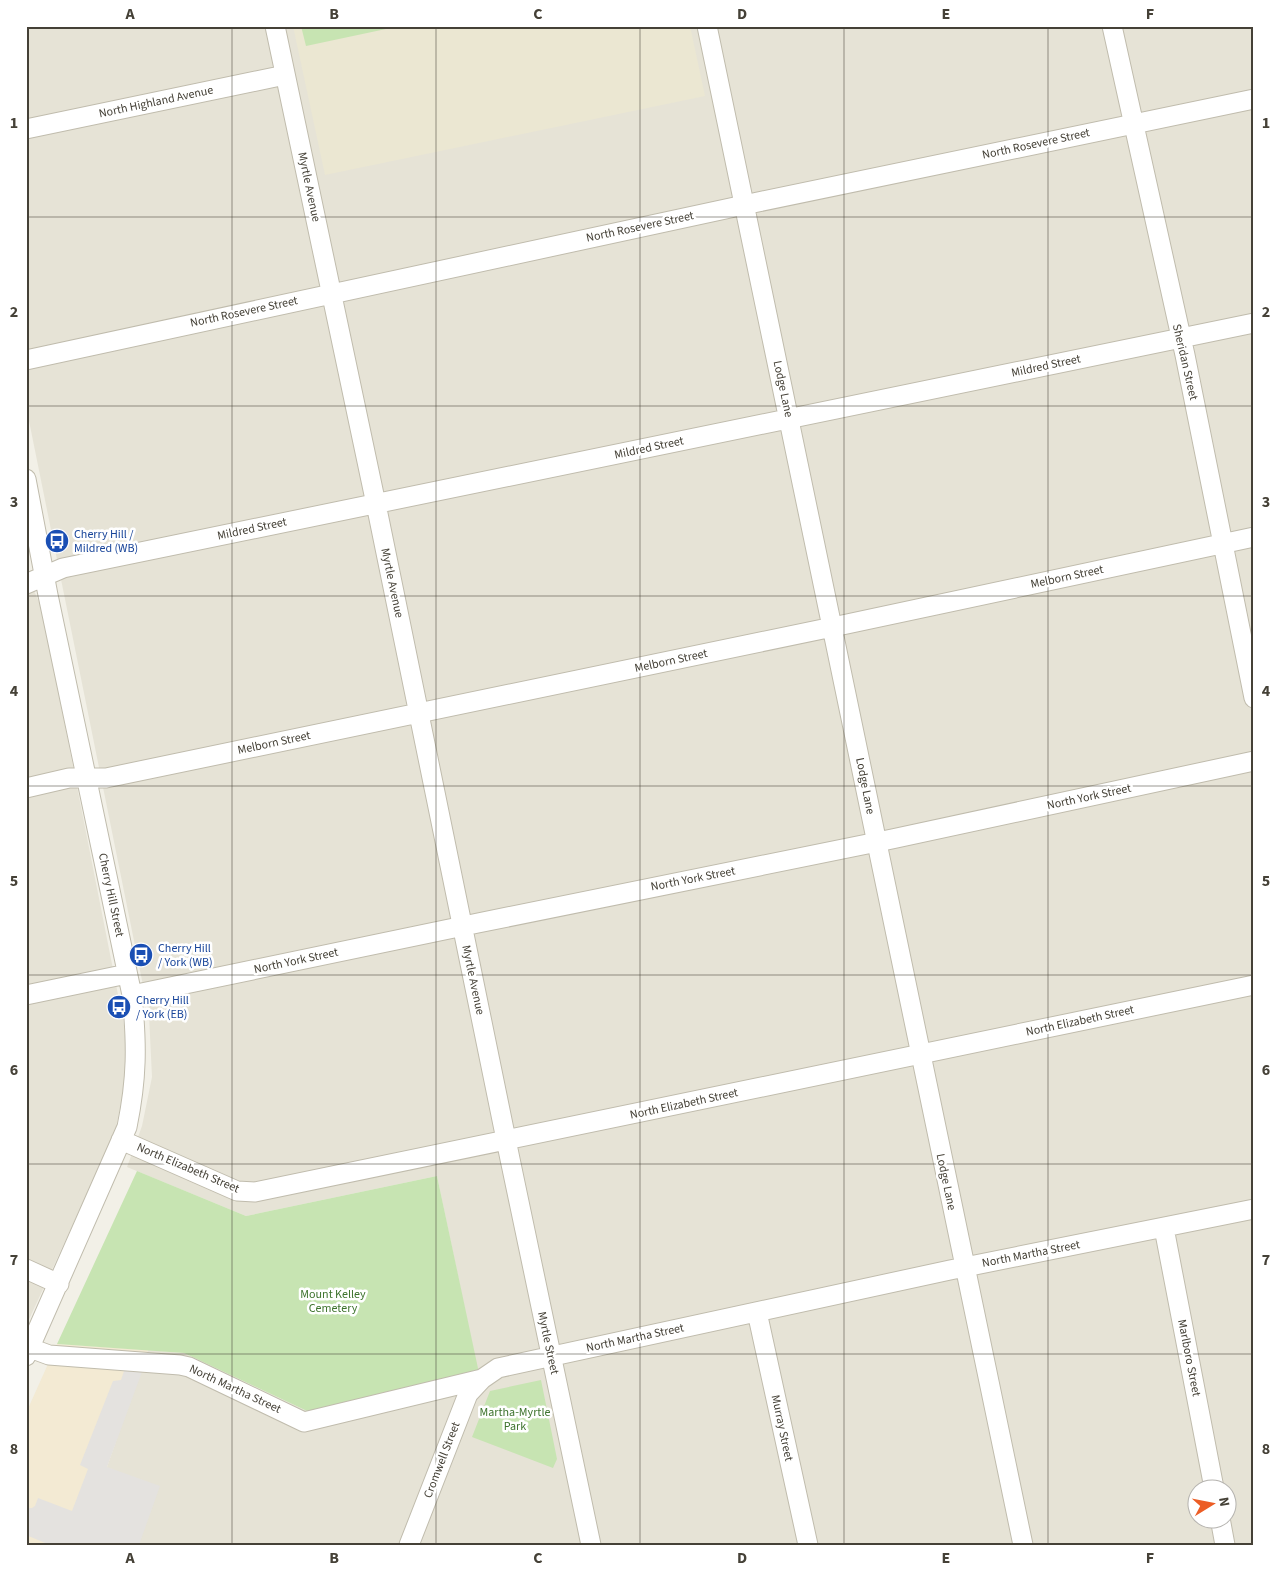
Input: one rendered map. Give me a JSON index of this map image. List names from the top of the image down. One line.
{"streets":{"street":["North Highland Avenue","North Rosevere Street","Myrtle Avenue","Sheridan Street","Mildred Street","Lodge Lane","Melborn Street","North York Street","Cherry Hill Street","North Elizabeth Street","North Martha Street","Myrtle Street","Marlboro Street","Murray Street","Cromwell Street"]},"crossings":[["North Highland Avenue","Myrtle Avenue"],["North Rosevere Street","Myrtle Avenue"],["North Rosevere Street","Sheridan Street"],["North Rosevere Street","Lodge Lane"],["Myrtle Avenue","Mildred Street"],["Myrtle Avenue","Melborn Street"],["Myrtle Avenue","North York Street"],["Myrtle Avenue","North Elizabeth Street"],["Myrtle Avenue","Myrtle Street"],["Sheridan Street","Mildred Street"],["Sheridan Street","Melborn Street"],["Mildred Street","Lodge Lane"],["Mildred Street","Cherry Hill Street"],["Lodge Lane","Melborn Street"],["Lodge Lane","North York Street"],["Lodge Lane","North Elizabeth Street"],["Lodge Lane","North Martha Street"],["Melborn Street","Cherry Hill Street"],["North York Street","Cherry Hill Street"],["Cherry Hill Street","North Elizabeth Street"],["Cherry Hill Street","North Martha Street"],["North Elizabeth Street","Myrtle Street"],["North Martha Street","Myrtle Street"],["North Martha Street","Marlboro Street"],["North Martha Street","Murray Street"],["North Martha Street","Cromwell Street"]],"parks":["Mount Kelley Cemetery","Martha-Myrtle Park"],"places":{"bus stop":["Cherry Hill / Mildred (WB)","Cherry Hill / York (WB)","Cherry Hill / York (EB)"]},"north":"right","grid":{"columns":["A","B","C","D","E","F"],"rows":["1","2","3","4","5","6","7","8"]}}
